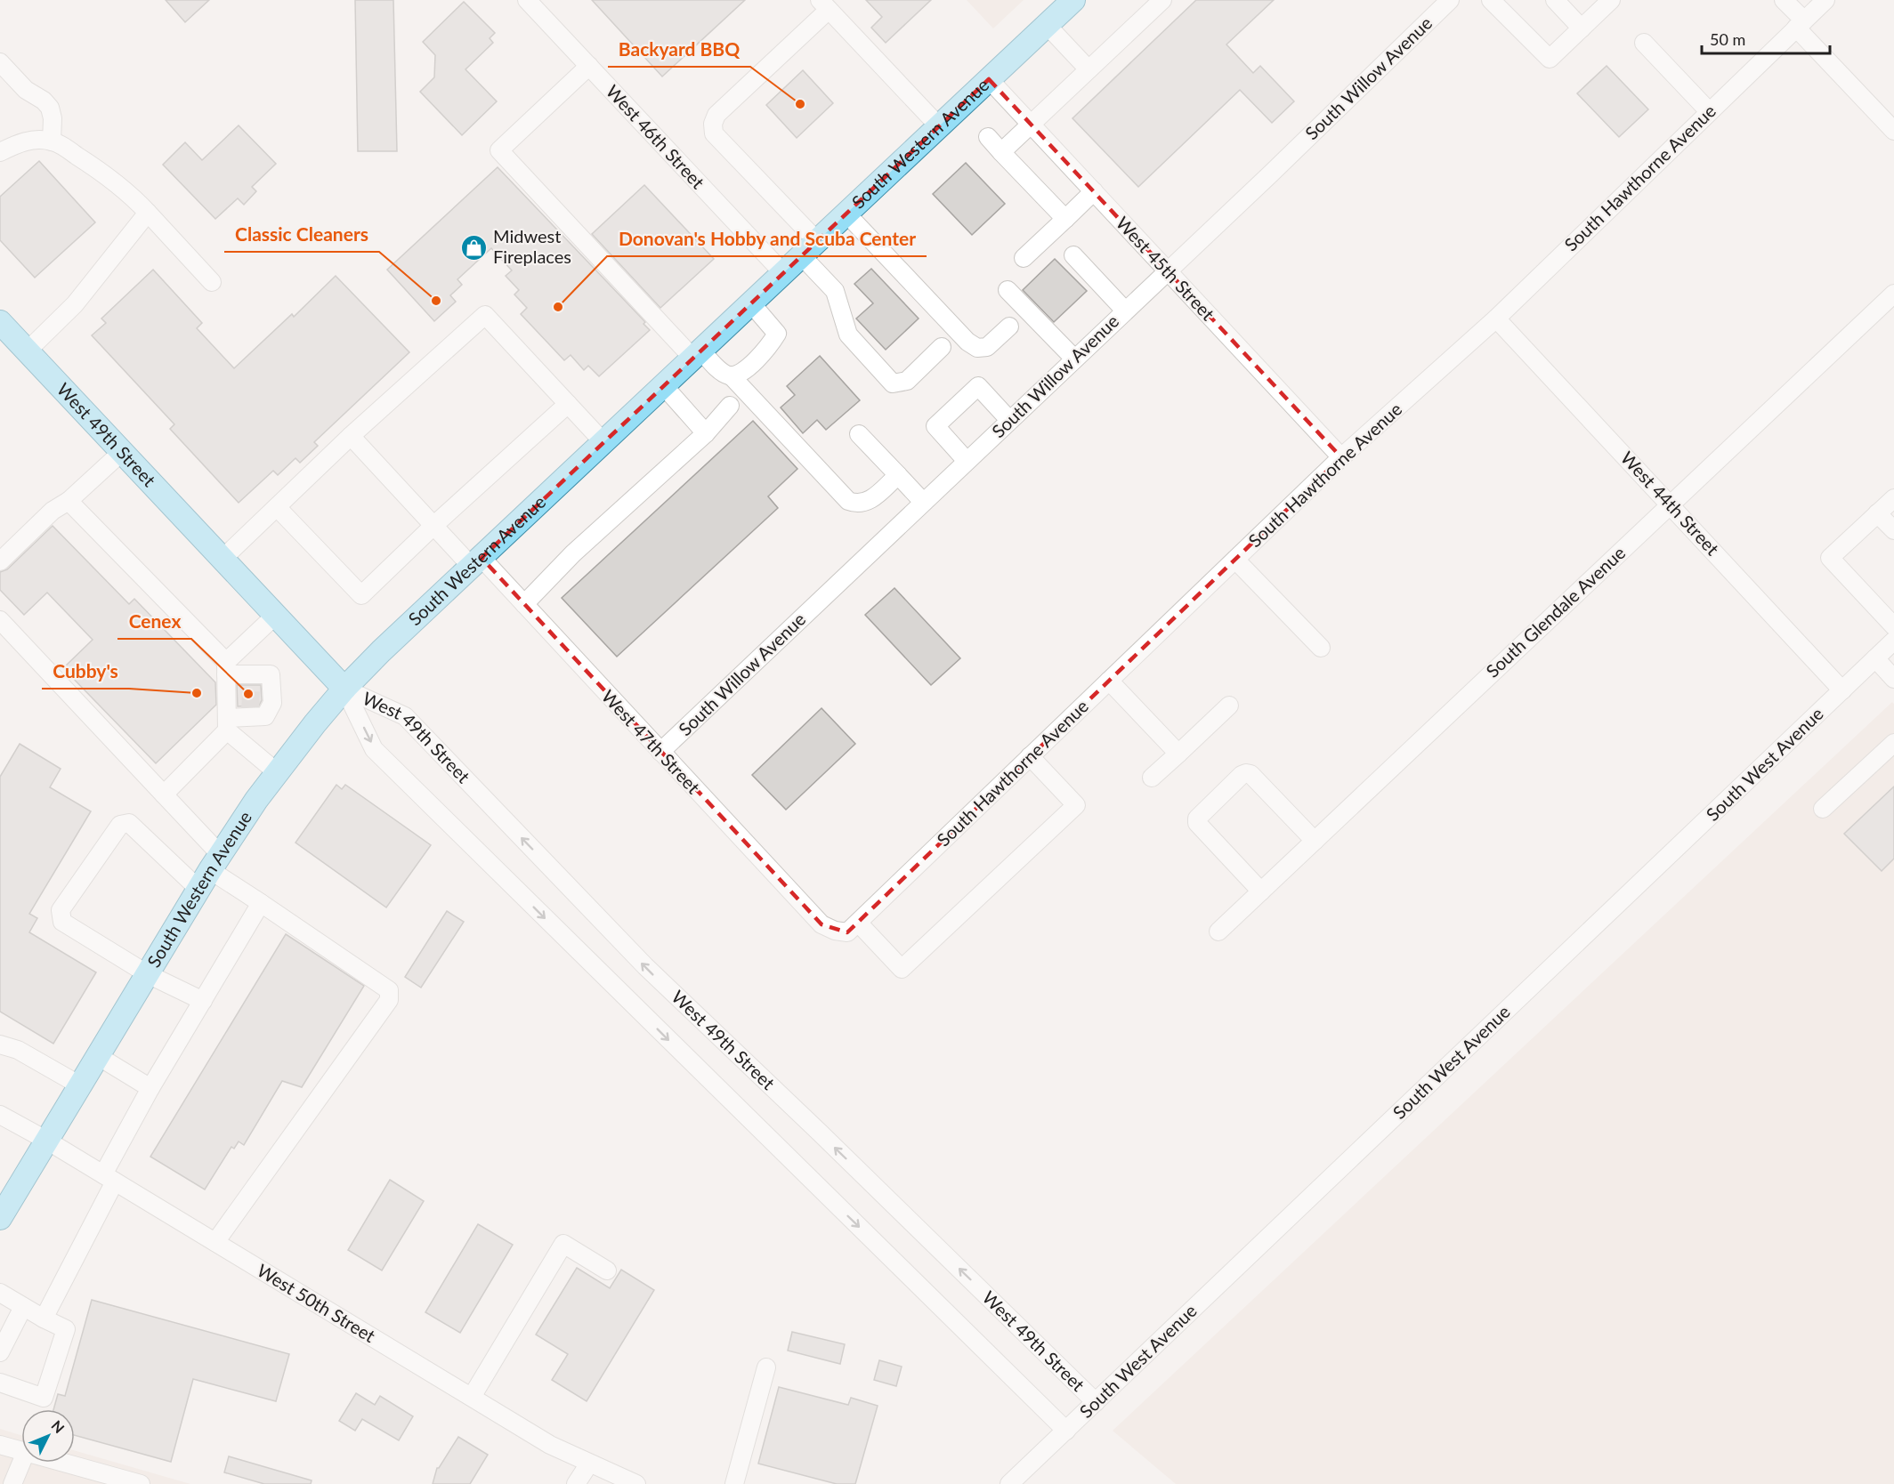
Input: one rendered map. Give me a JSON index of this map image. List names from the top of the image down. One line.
{"streets":{"main road":["South Western Avenue","West 49th Street"],"street":["South Willow Avenue","West 46th Street","South Hawthorne Avenue","West 45th Street","West 44th Street","South Glendale Avenue","West 47th Street","South West Avenue","West 50th Street"]},"crossings":[["South Willow Avenue","West 45th Street"],["South Willow Avenue","West 47th Street"],["West 46th Street","South Western Avenue"],["South Western Avenue","West 45th Street"],["South Western Avenue","West 49th Street"],["South Western Avenue","West 47th Street"],["South Western Avenue","West 50th Street"],["South Hawthorne Avenue","West 45th Street"],["South Hawthorne Avenue","West 44th Street"],["South Hawthorne Avenue","West 47th Street"],["West 49th Street","South West Avenue"],["West 44th Street","South Glendale Avenue"],["West 44th Street","South West Avenue"]],"places":{"other":["Backyard BBQ","Classic Cleaners","Donovan's Hobby and Scuba Center","Cubby's","Cenex"],"shop":["Midwest Fireplaces"]},"scale_bar":"50 m","north":"top right"}
